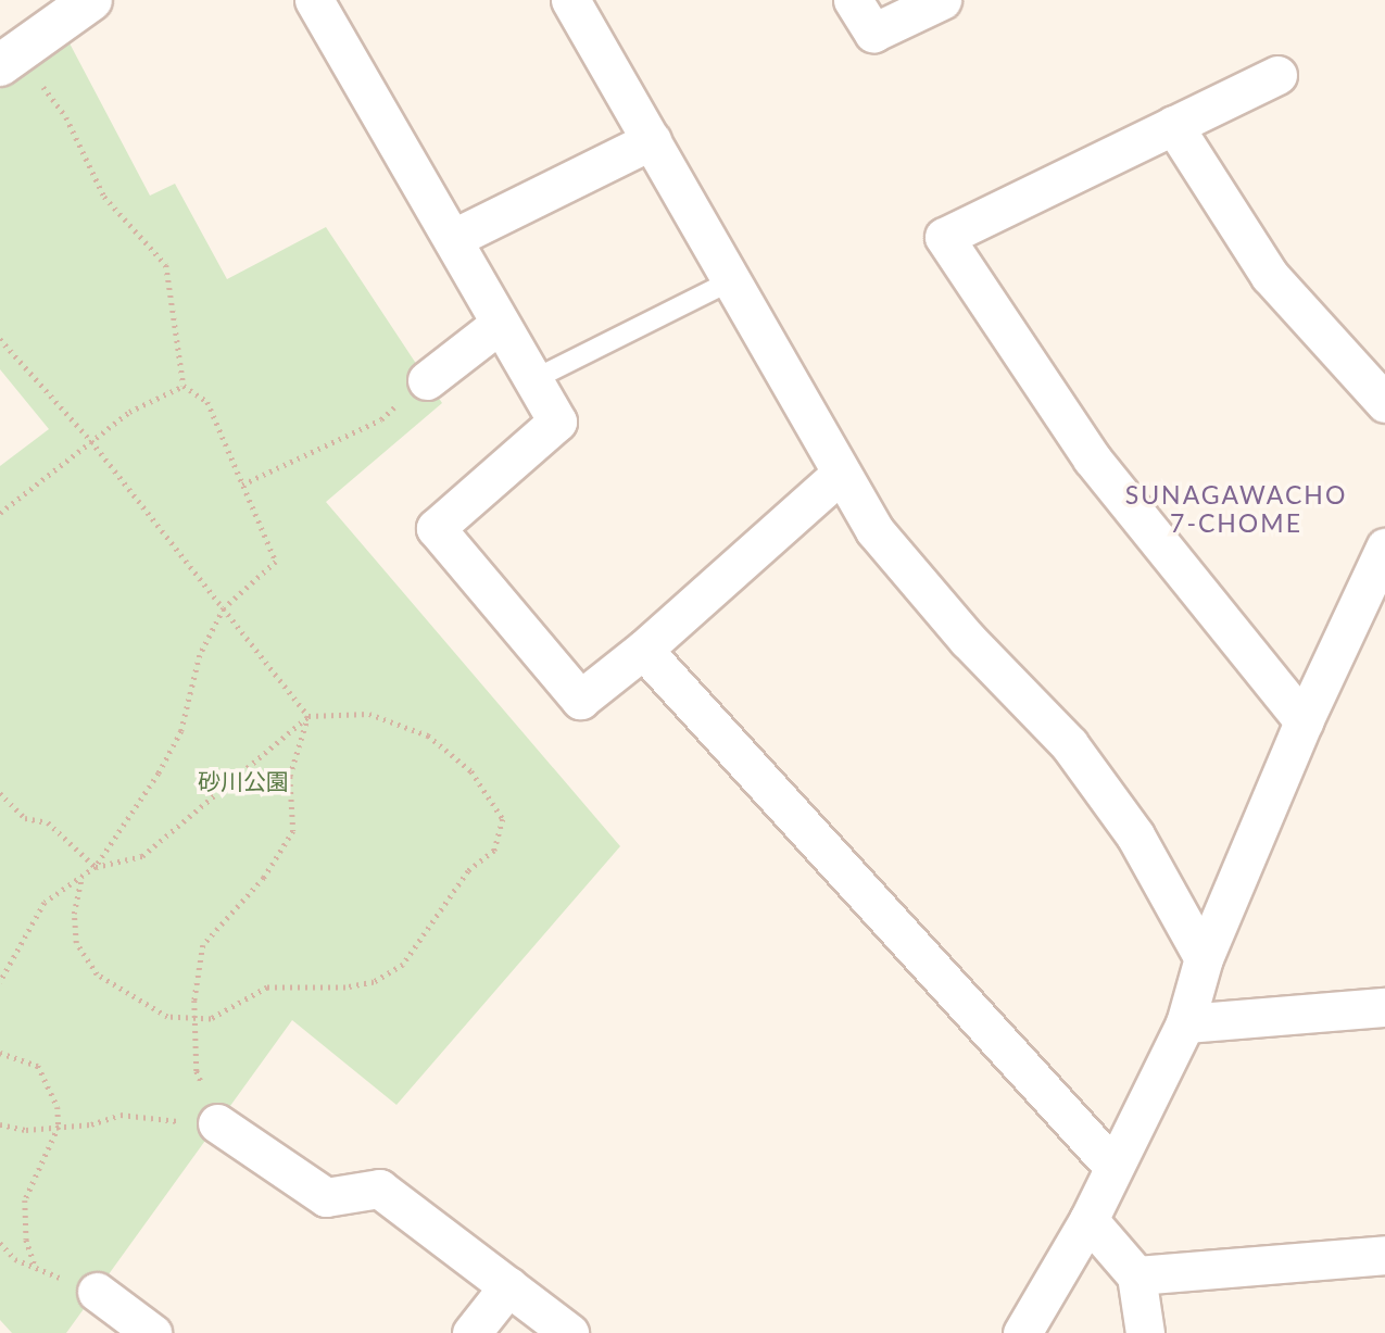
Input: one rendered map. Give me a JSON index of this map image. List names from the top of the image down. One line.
{"districts":["SUNAGAWACHO 7-CHOME"],"parks":["砂川公園"]}
